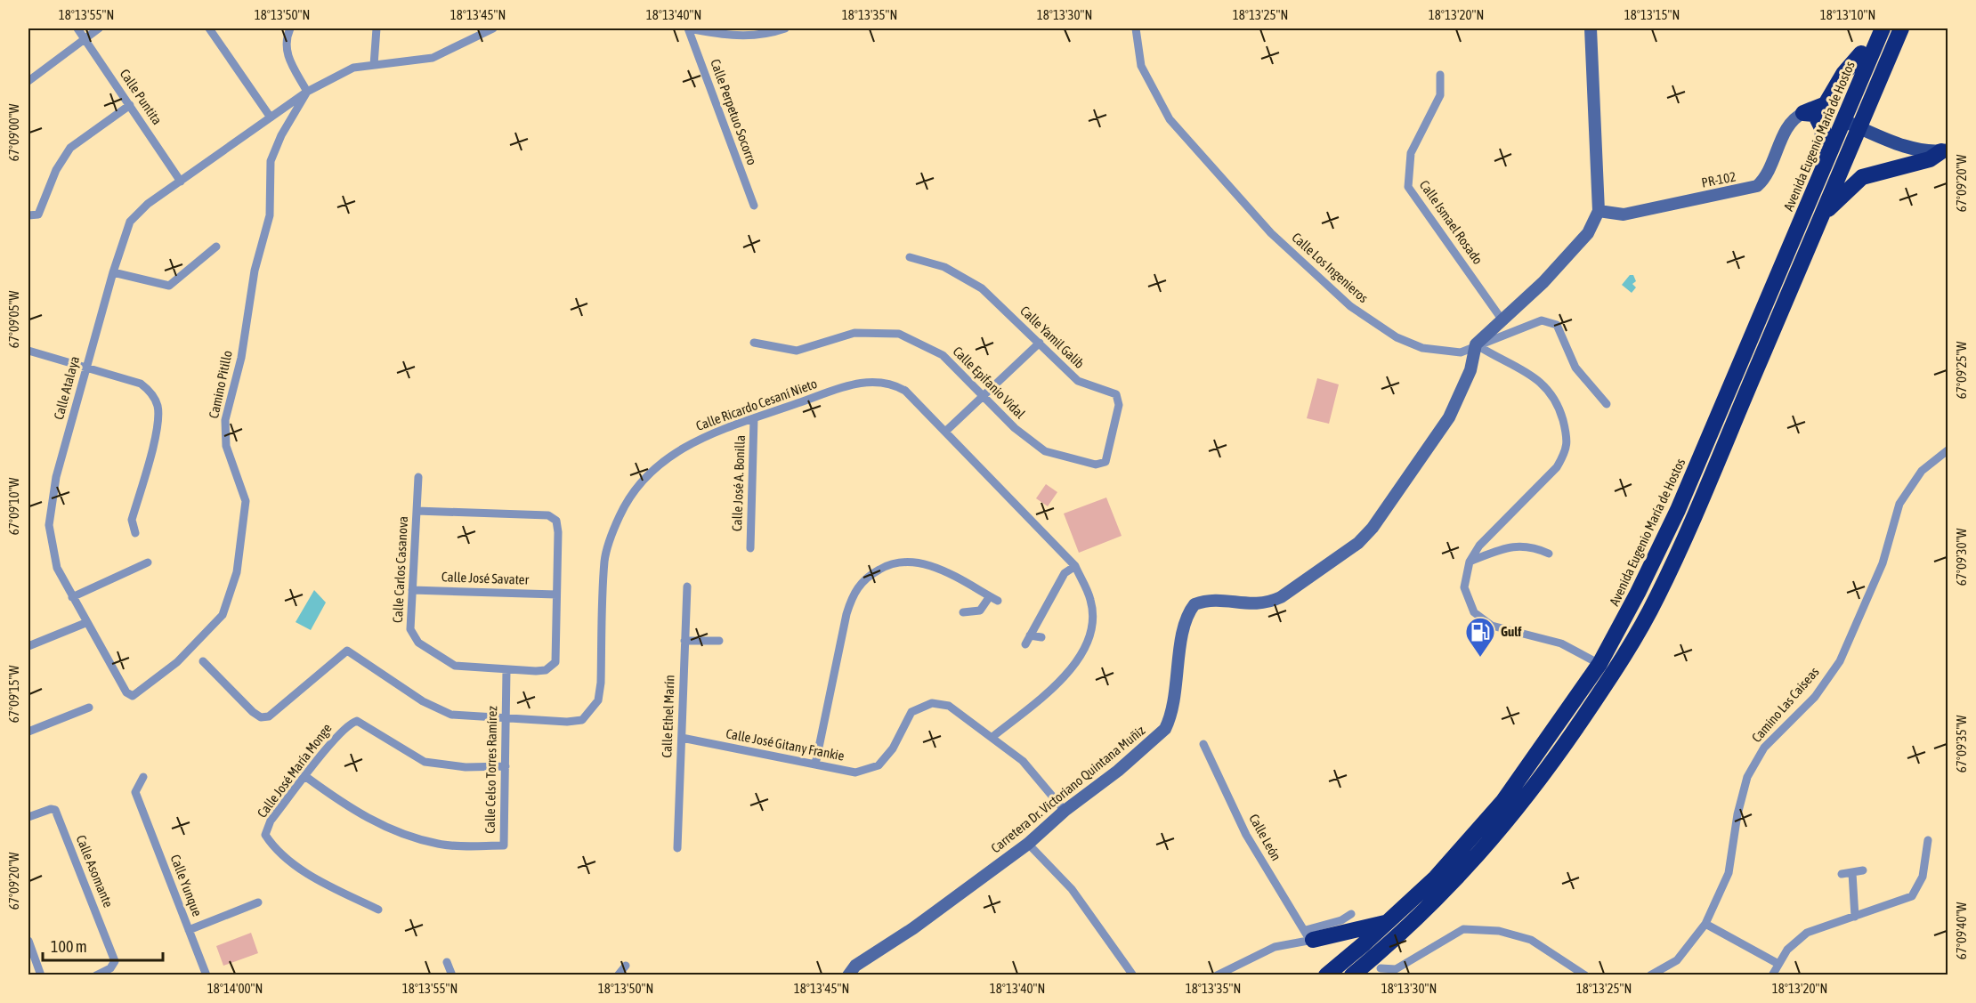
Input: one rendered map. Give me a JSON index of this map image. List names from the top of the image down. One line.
{"streets":{"highway":["Avenida Eugenio María de Hostos"],"street":["Calle Puntita","Calle Perpetuo Socorro","PR-102","Calle Ismael Rosado","Calle Los Ingenieros","Calle Yamil Galib","Calle Epifanio Vidal","Camino Pitillo","Calle Atalaya","Calle Ricardo Cesaní Nieto","Calle José A. Bonilla","Calle Carlos Casanova","Calle José Savater","Camino Las Caiseas","Calle Ethel Marín","Calle José Gitany Frankie","Calle Celso Torres Ramírez","Calle José María Monge","Carretera Dr. Victoriano Quintana Muñiz","Calle León","Calle Asomante","Calle Yunque"]},"crossings":[["Calle Puntita","Calle Atalaya"],["Calle Los Ingenieros","Carretera Dr. Victoriano Quintana Muñiz"],["Calle Yamil Galib","Calle Epifanio Vidal"],["Camino Pitillo","Calle Atalaya"],["Calle Ricardo Cesaní Nieto","Calle José A. Bonilla"],["Calle Ricardo Cesaní Nieto","Calle José Gitany Frankie"],["Calle Ricardo Cesaní Nieto","Calle Celso Torres Ramírez"],["Calle Carlos Casanova","Calle José Savater"],["Calle Carlos Casanova","Calle Celso Torres Ramírez"],["Calle Ethel Marín","Calle José Gitany Frankie"],["Calle José Gitany Frankie","Carretera Dr. Victoriano Quintana Muñiz"],["Calle Celso Torres Ramírez","Calle José María Monge"]],"places":{"fuel station":["Gulf"]},"scale_bar":"100 m","coordinates":["18°13'55\"N","18°13'50\"N","18°13'45\"N","18°13'40\"N","18°13'35\"N","18°13'30\"N","18°13'25\"N","18°13'20\"N","18°13'15\"N","18°13'10\"N","67°09'00\"W","67°09'20\"W","67°09'05\"W","67°09'25\"W","67°09'10\"W","67°09'30\"W","67°09'15\"W","67°09'35\"W","67°09'40\"W","18°14'00\"N"]}
